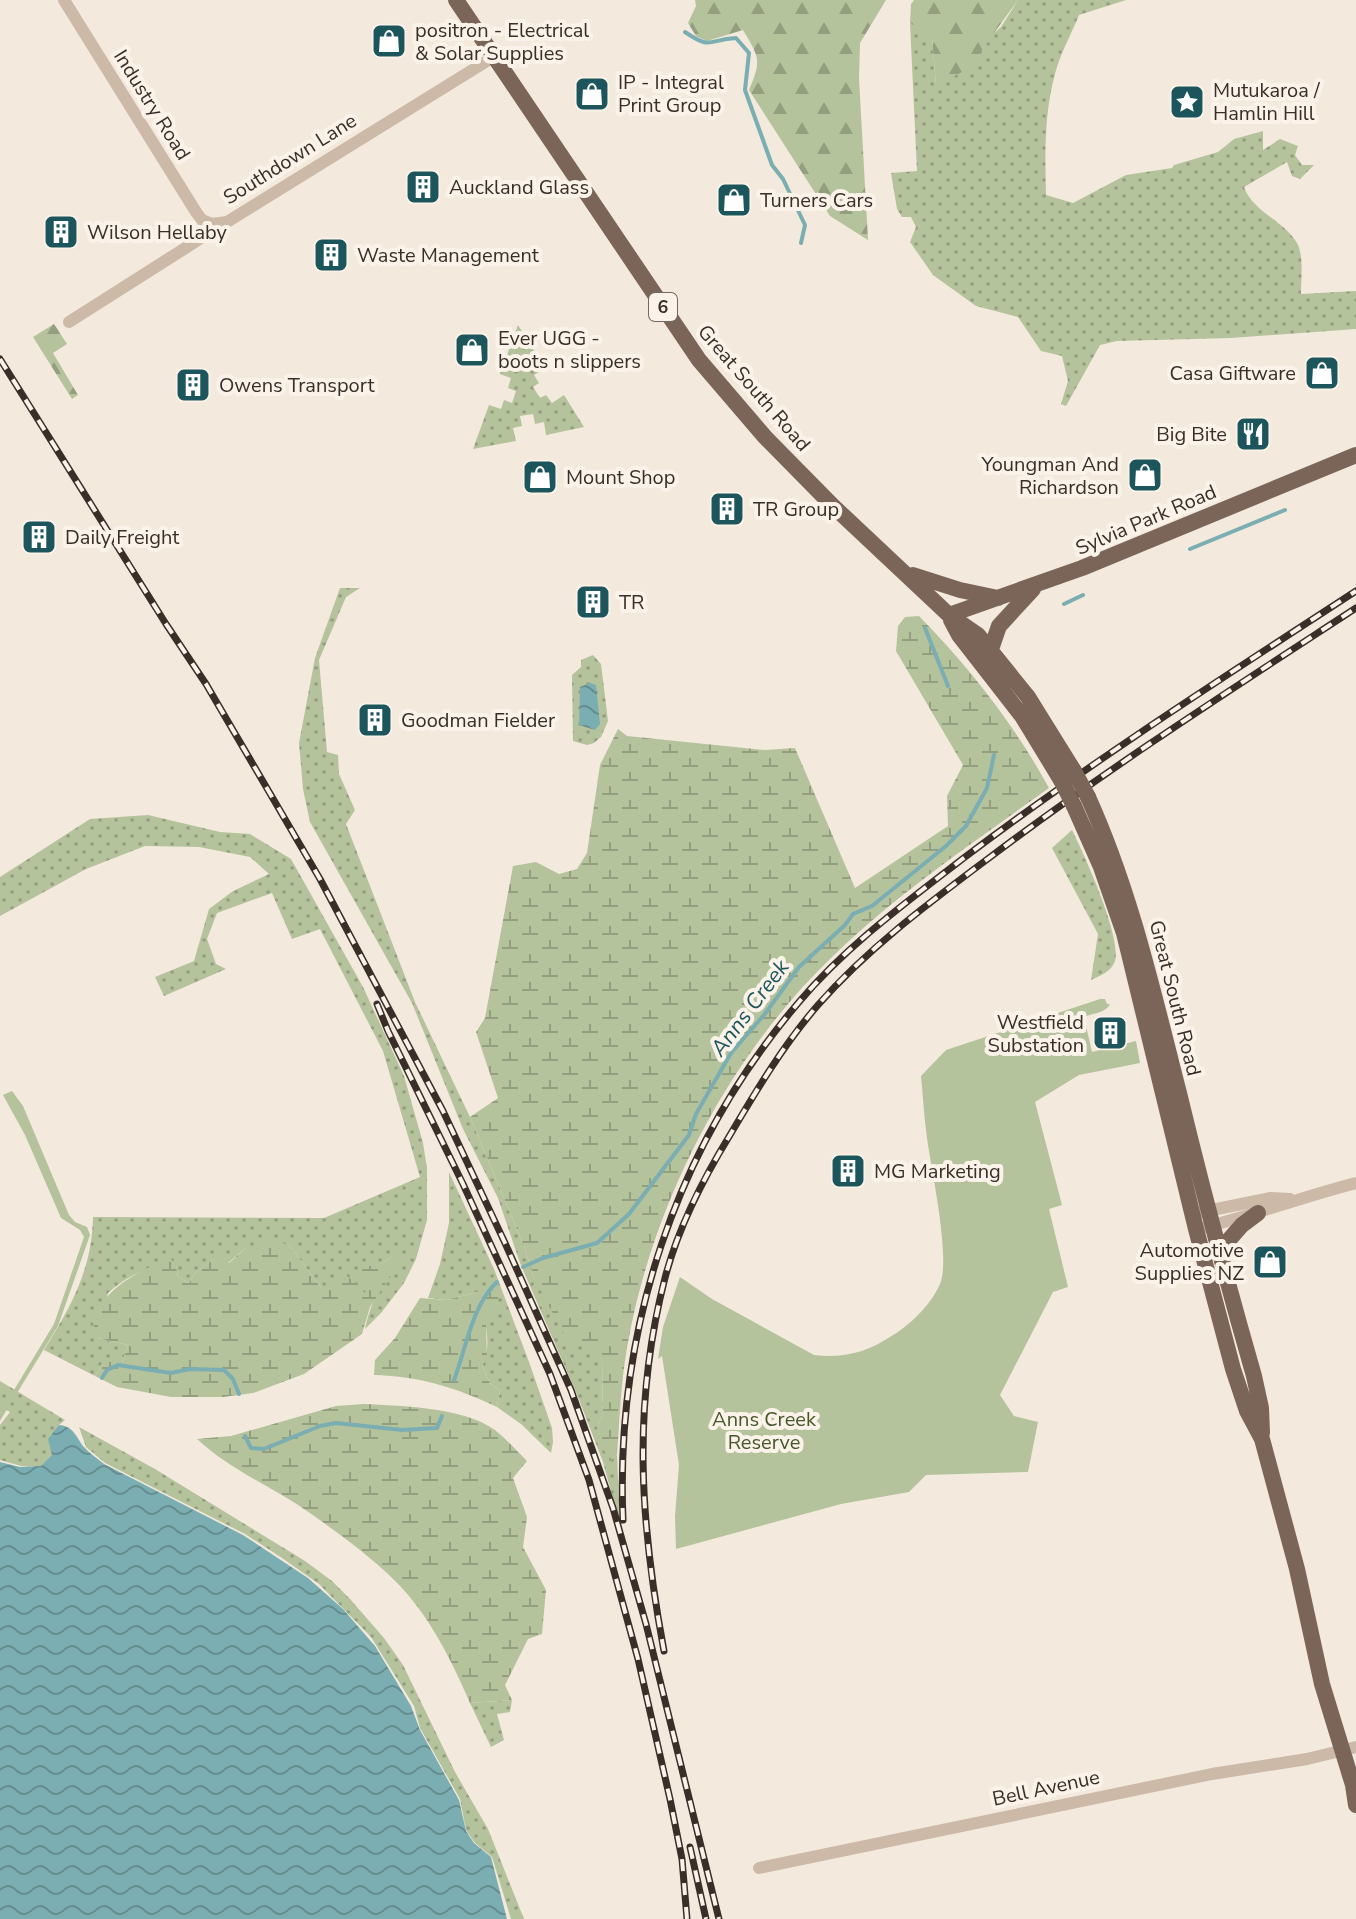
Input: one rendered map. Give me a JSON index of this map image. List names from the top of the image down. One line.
{"streets":{"main road":["6","Great South Road","Sylvia Park Road"],"street":["Industry Road","Southdown Lane","Bell Avenue"]},"crossings":[["Industry Road","Southdown Lane"],["Southdown Lane","Great South Road"],["Great South Road","Sylvia Park Road"],["Great South Road","Bell Avenue"]],"water":["Anns Creek"],"parks":["Anns Creek Reserve"],"places":{"shop":["positron - Electrical & Solar Supplies","IP - Integral Print Group","Turners Cars","Ever UGG - boots n slippers","Casa Giftware","Youngman And Richardson","Mount Shop","Automotive Supplies NZ"],"place":["Mutukaroa / Hamlin Hill"],"building":["Auckland Glass","Wilson Hellaby","Waste Management","Owens Transport","TR Group","Daily Freight","TR","Goodman Fielder","Westfield Substation","MG Marketing"],"restaurant":["Big Bite"]}}
